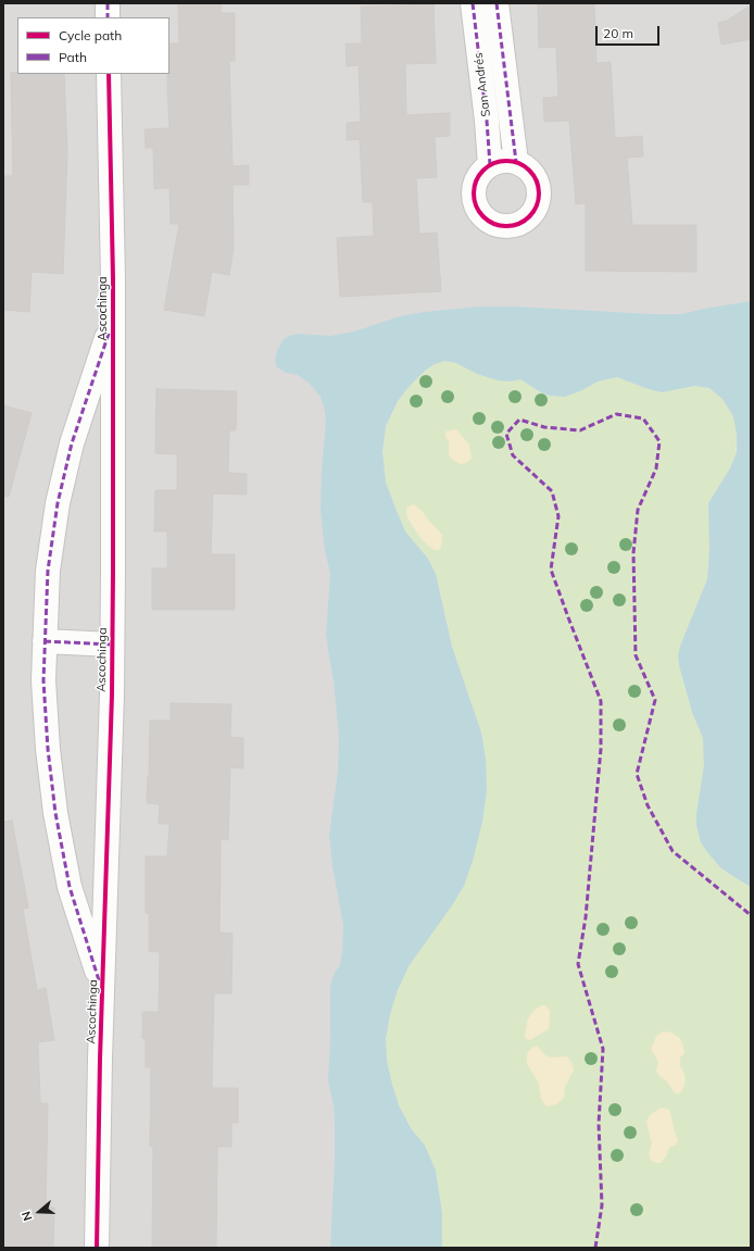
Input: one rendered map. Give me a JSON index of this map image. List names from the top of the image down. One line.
{"streets":{"street":["San Andrés","Ascochinga"]},"legend":["Cycle path","Path"],"scale_bar":"20 m","north":"left"}
